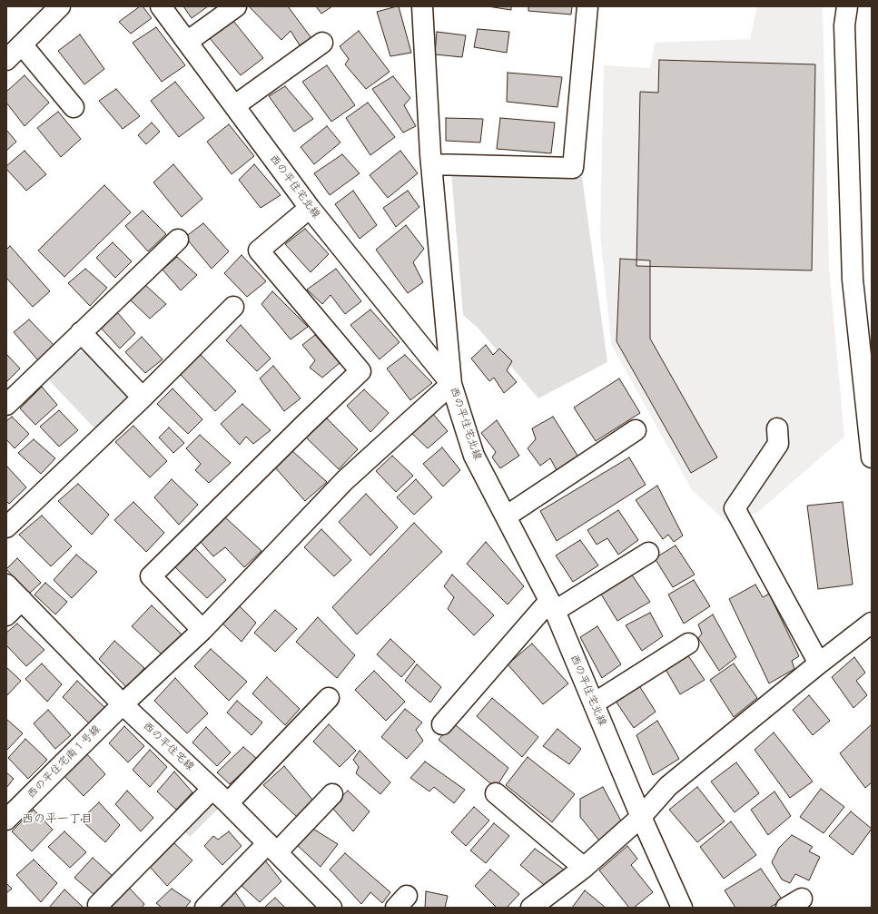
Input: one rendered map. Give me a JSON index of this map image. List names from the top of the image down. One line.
{"streets":{"street":["西の平住宅北線","西の平住宅線","西の平住宅南１号線"]},"crossings":[["西の平住宅北線","西の平住宅南１号線"],["西の平住宅線","西の平住宅南１号線"]],"districts":["西の平一丁目"]}
